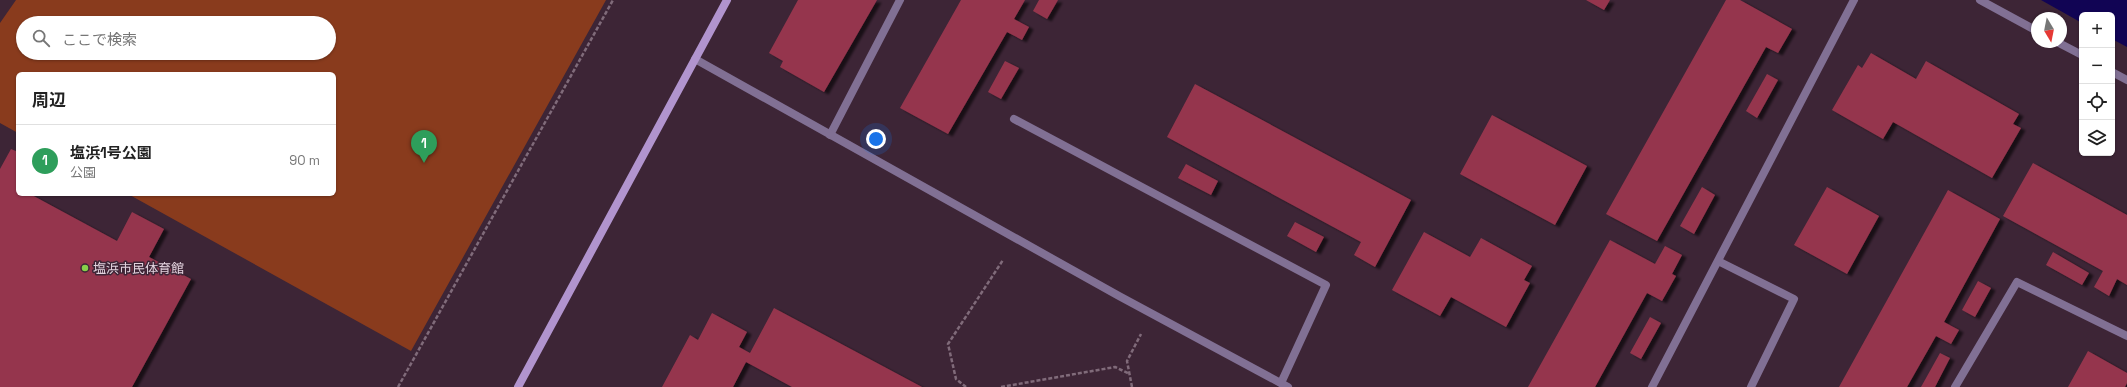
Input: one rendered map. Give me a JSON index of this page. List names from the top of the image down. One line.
{"places":["塩浜市民体育館"],"north":"bottom","page":{"map_buttons":["+","−"],"search":"ここで検索","heading":"周辺","list":[{"mark":"1","name":"塩浜1号公園","note":"公園","value":"90 m"}],"pins":"1"}}
